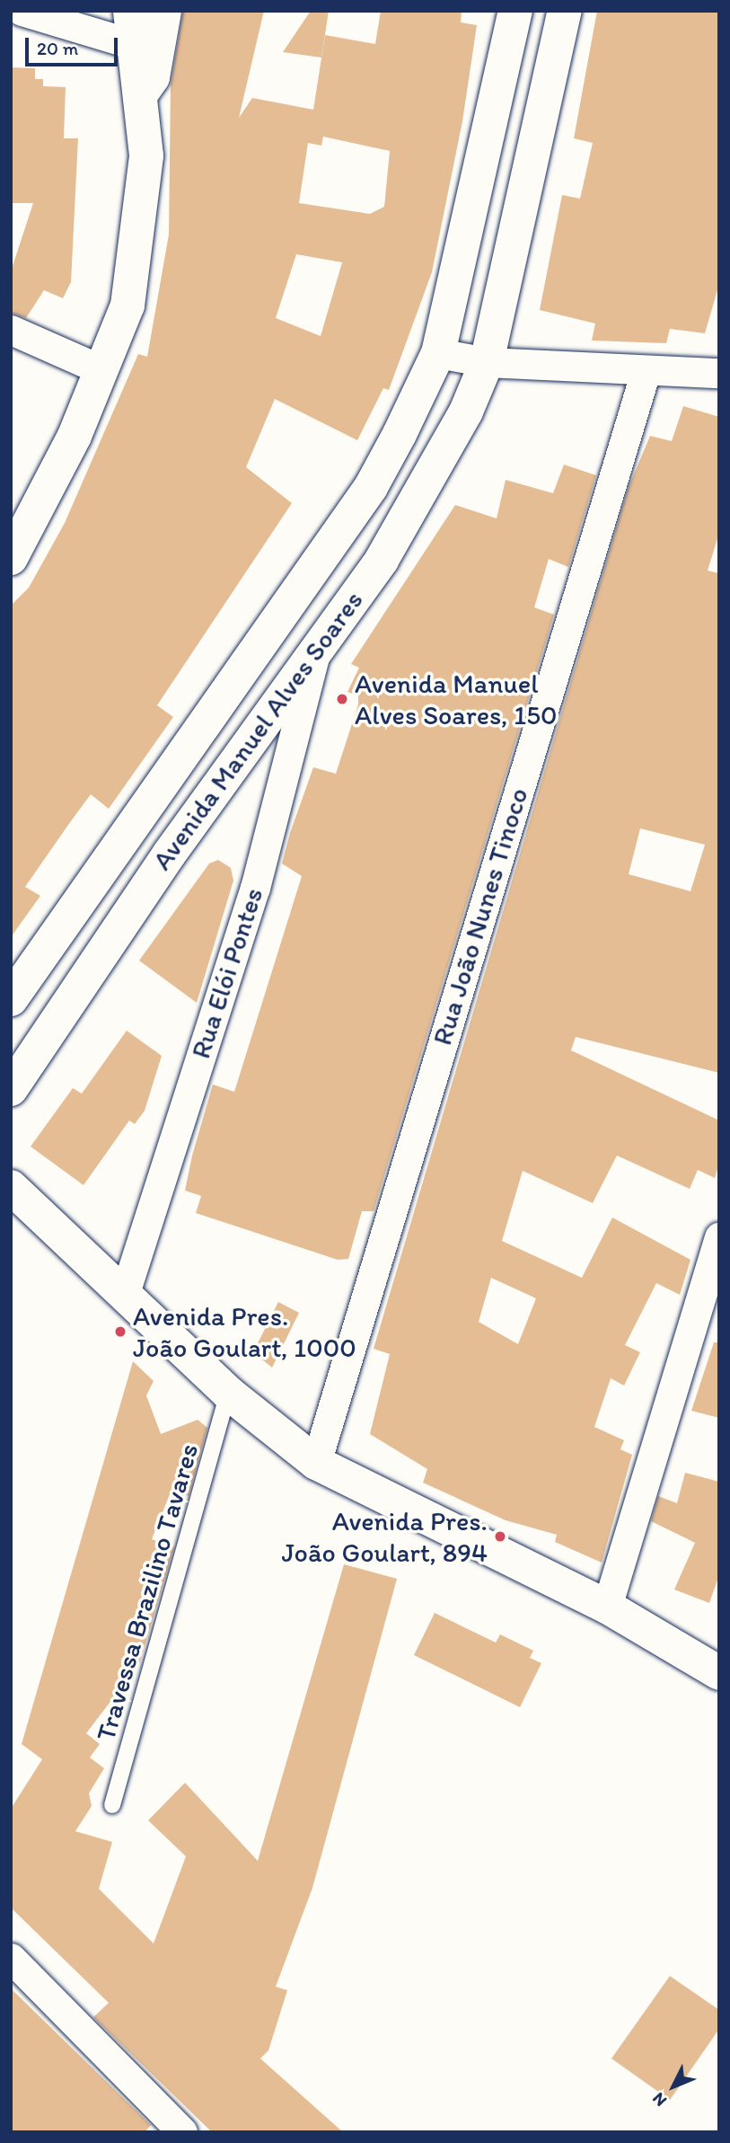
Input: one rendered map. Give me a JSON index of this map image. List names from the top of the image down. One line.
{"streets":{"main road":["Avenida Manuel Alves Soares"],"street":["Rua João Nunes Tinoco","Rua Elói Pontes"],"lane":["Travessa Brazilino Tavares"]},"crossings":[["Avenida Manuel Alves Soares","Rua Elói Pontes"]],"places":["Avenida Manuel Alves Soares, 150","Avenida Pres. João Goulart, 1000","Avenida Pres. João Goulart, 894"],"scale_bar":"20 m","north":"bottom left"}
